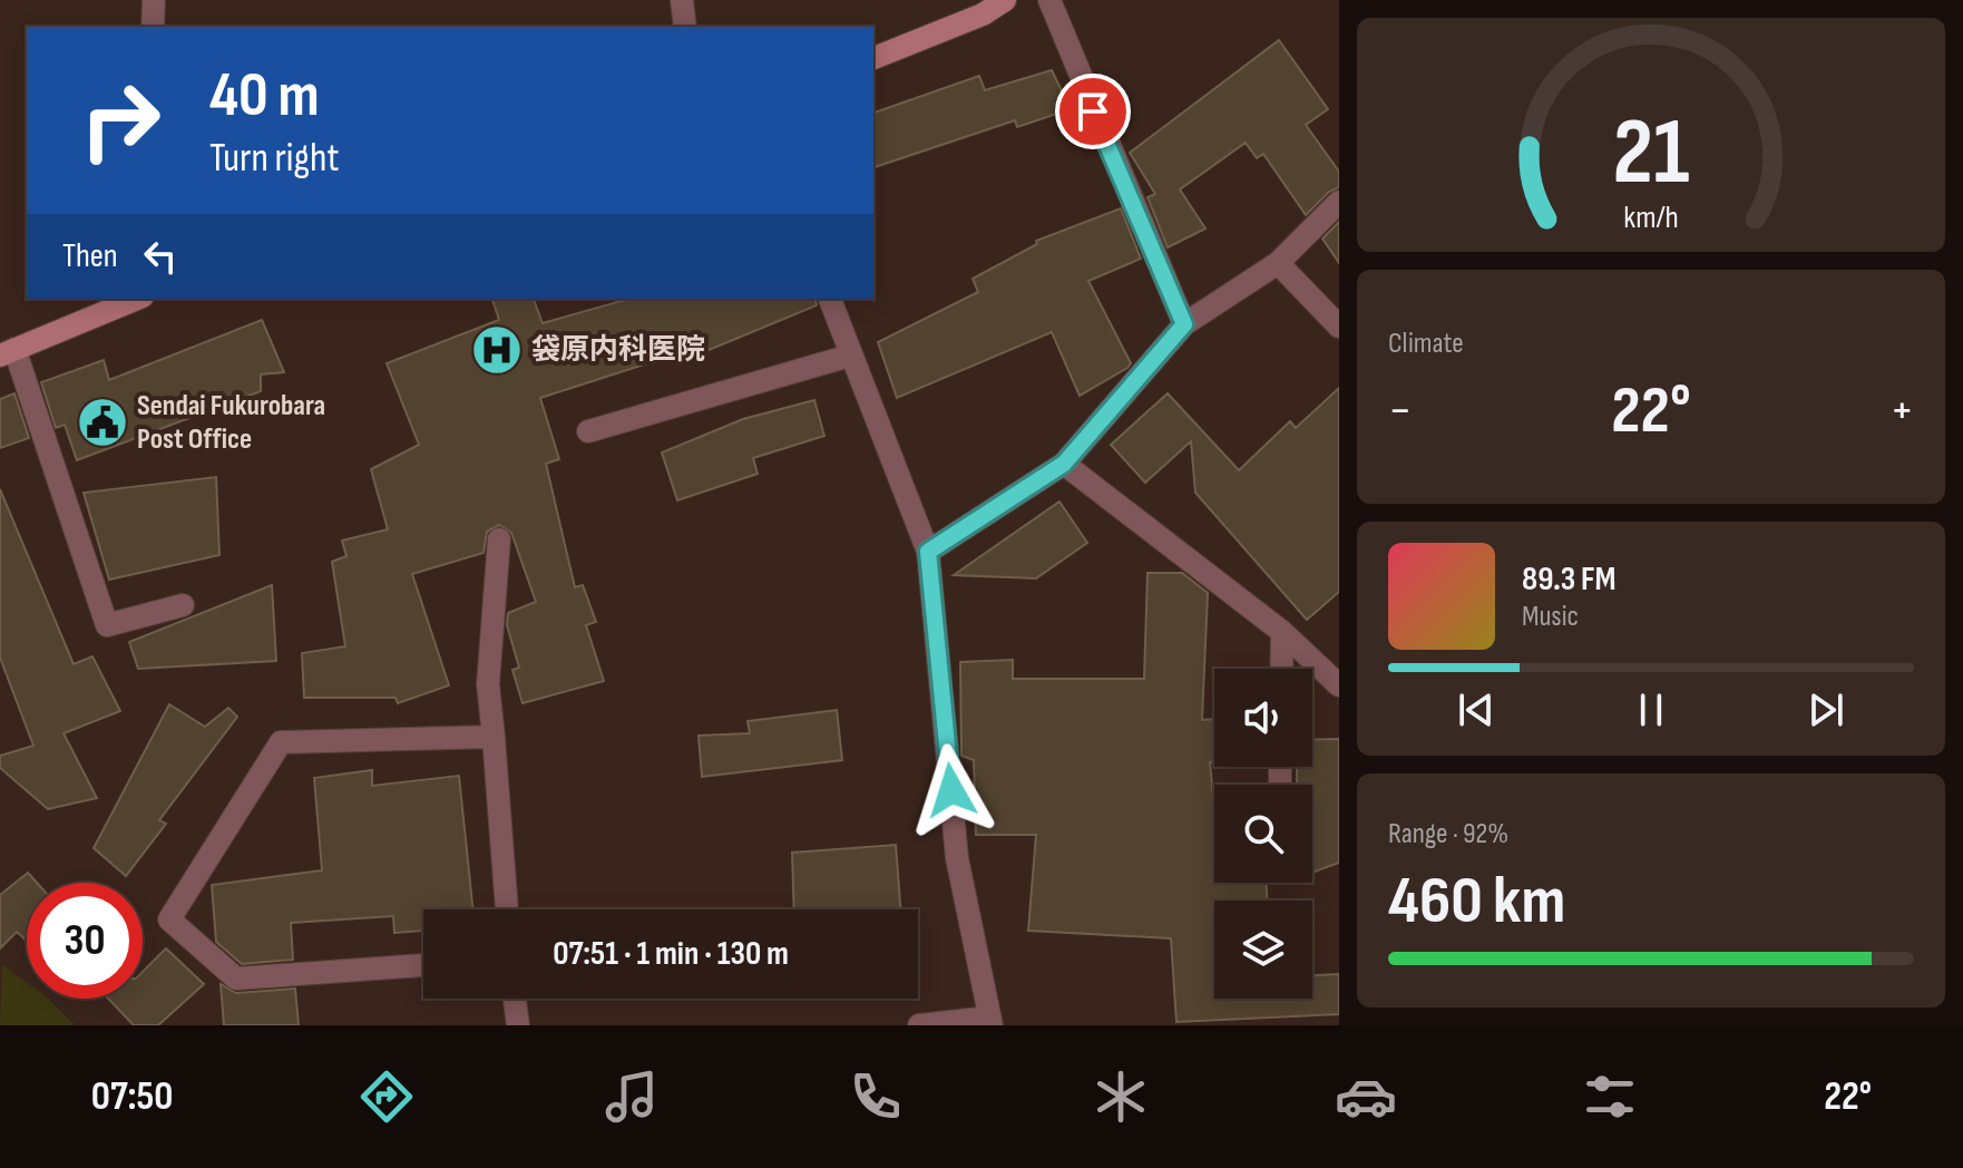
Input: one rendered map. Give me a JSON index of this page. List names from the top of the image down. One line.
{"places":{"hospital":["袋原内科医院"],"public building":["Sendai Fukurobara Post Office"]},"page":{"turn":["40 m","Turn right"],"then":"Then","tile":["Climate",["Range · 92%","460 km"]],"heat":["−","22°","+"],"song":["89.3 FM","Music"],"limit":"30","trip":"07:51 · 1 min · 130 m","tabs":["07:50","22°"],"gauge":["21","km/h"]}}
